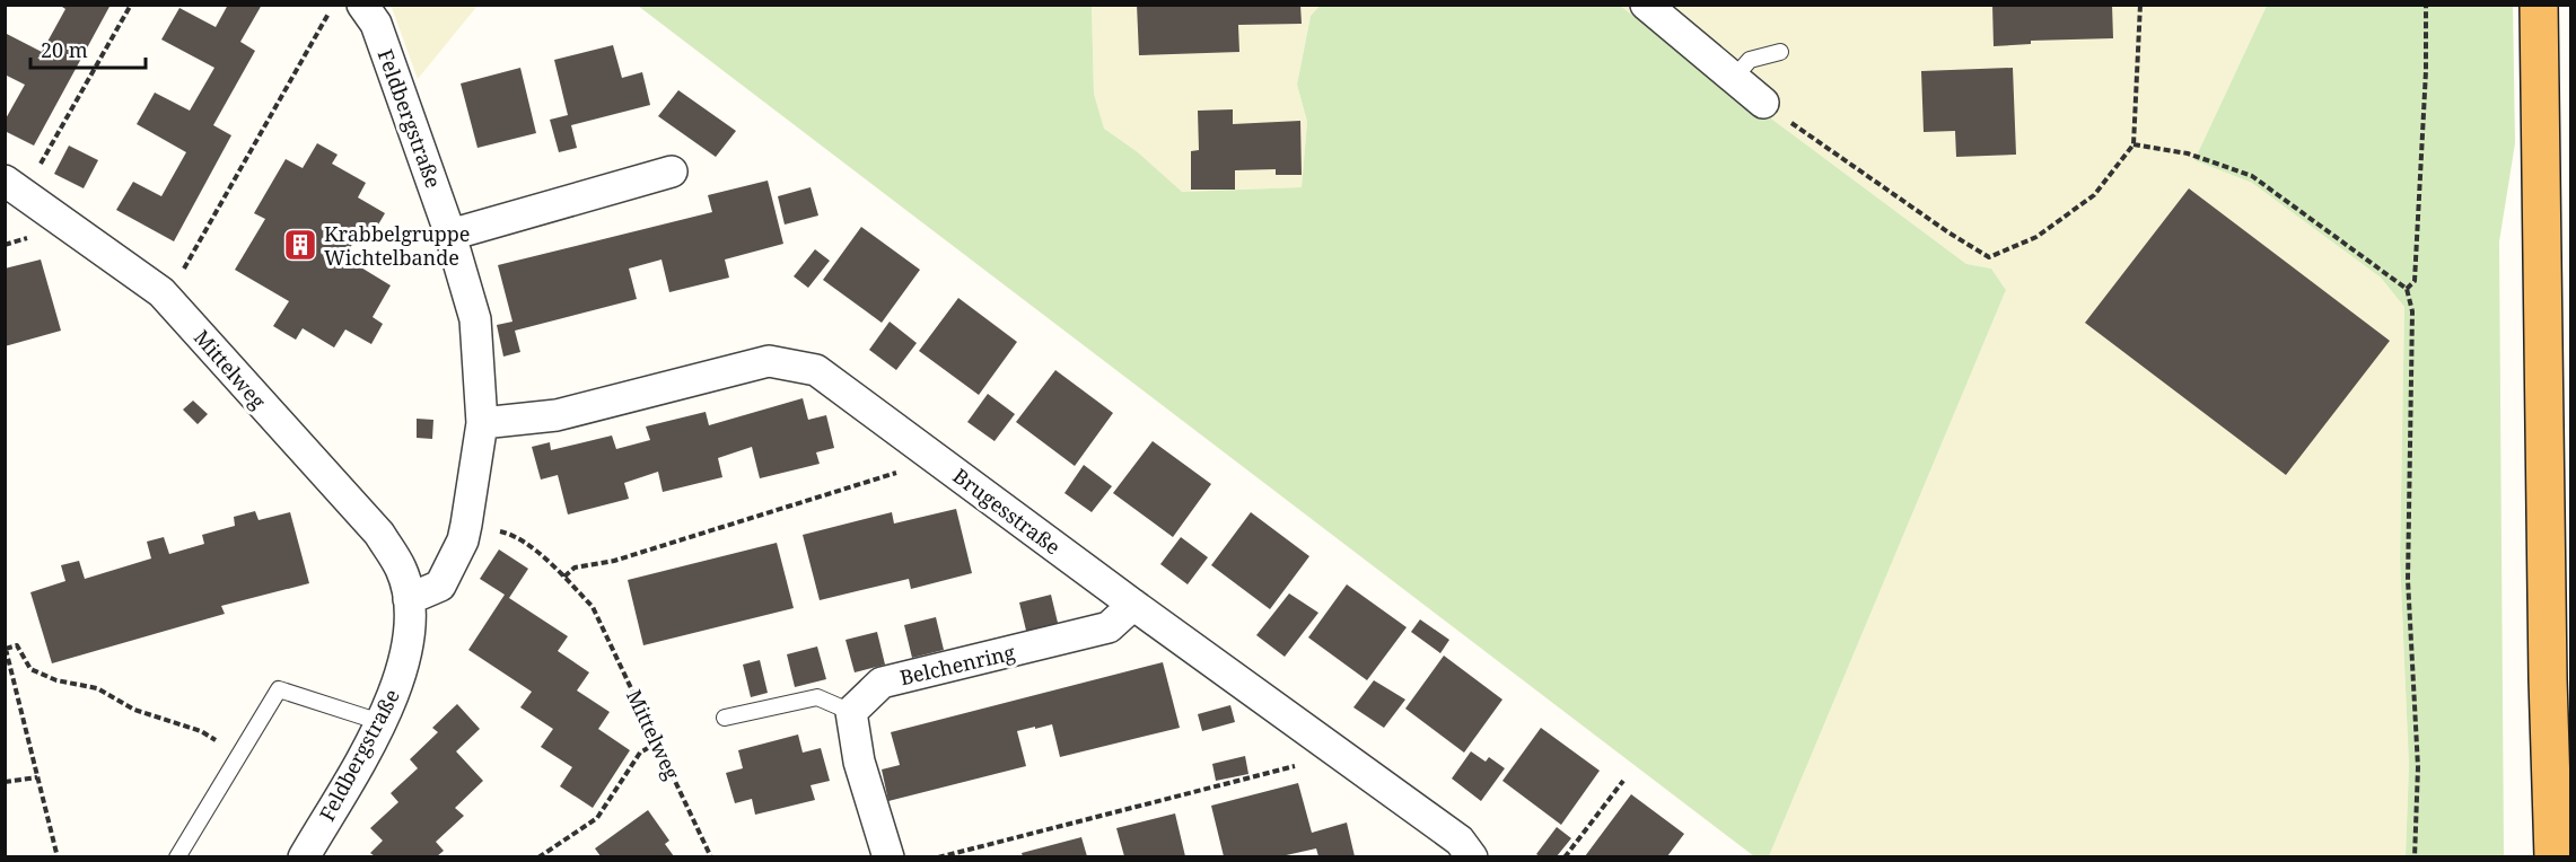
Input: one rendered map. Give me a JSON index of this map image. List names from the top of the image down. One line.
{"streets":{"street":["Feldbergstraße","Mittelweg","Brugesstraße","Belchenring"]},"crossings":[["Feldbergstraße","Mittelweg"],["Feldbergstraße","Brugesstraße"],["Brugesstraße","Belchenring"]],"places":{"building":["Krabbelgruppe Wichtelbande"]},"scale_bar":"20 m"}
